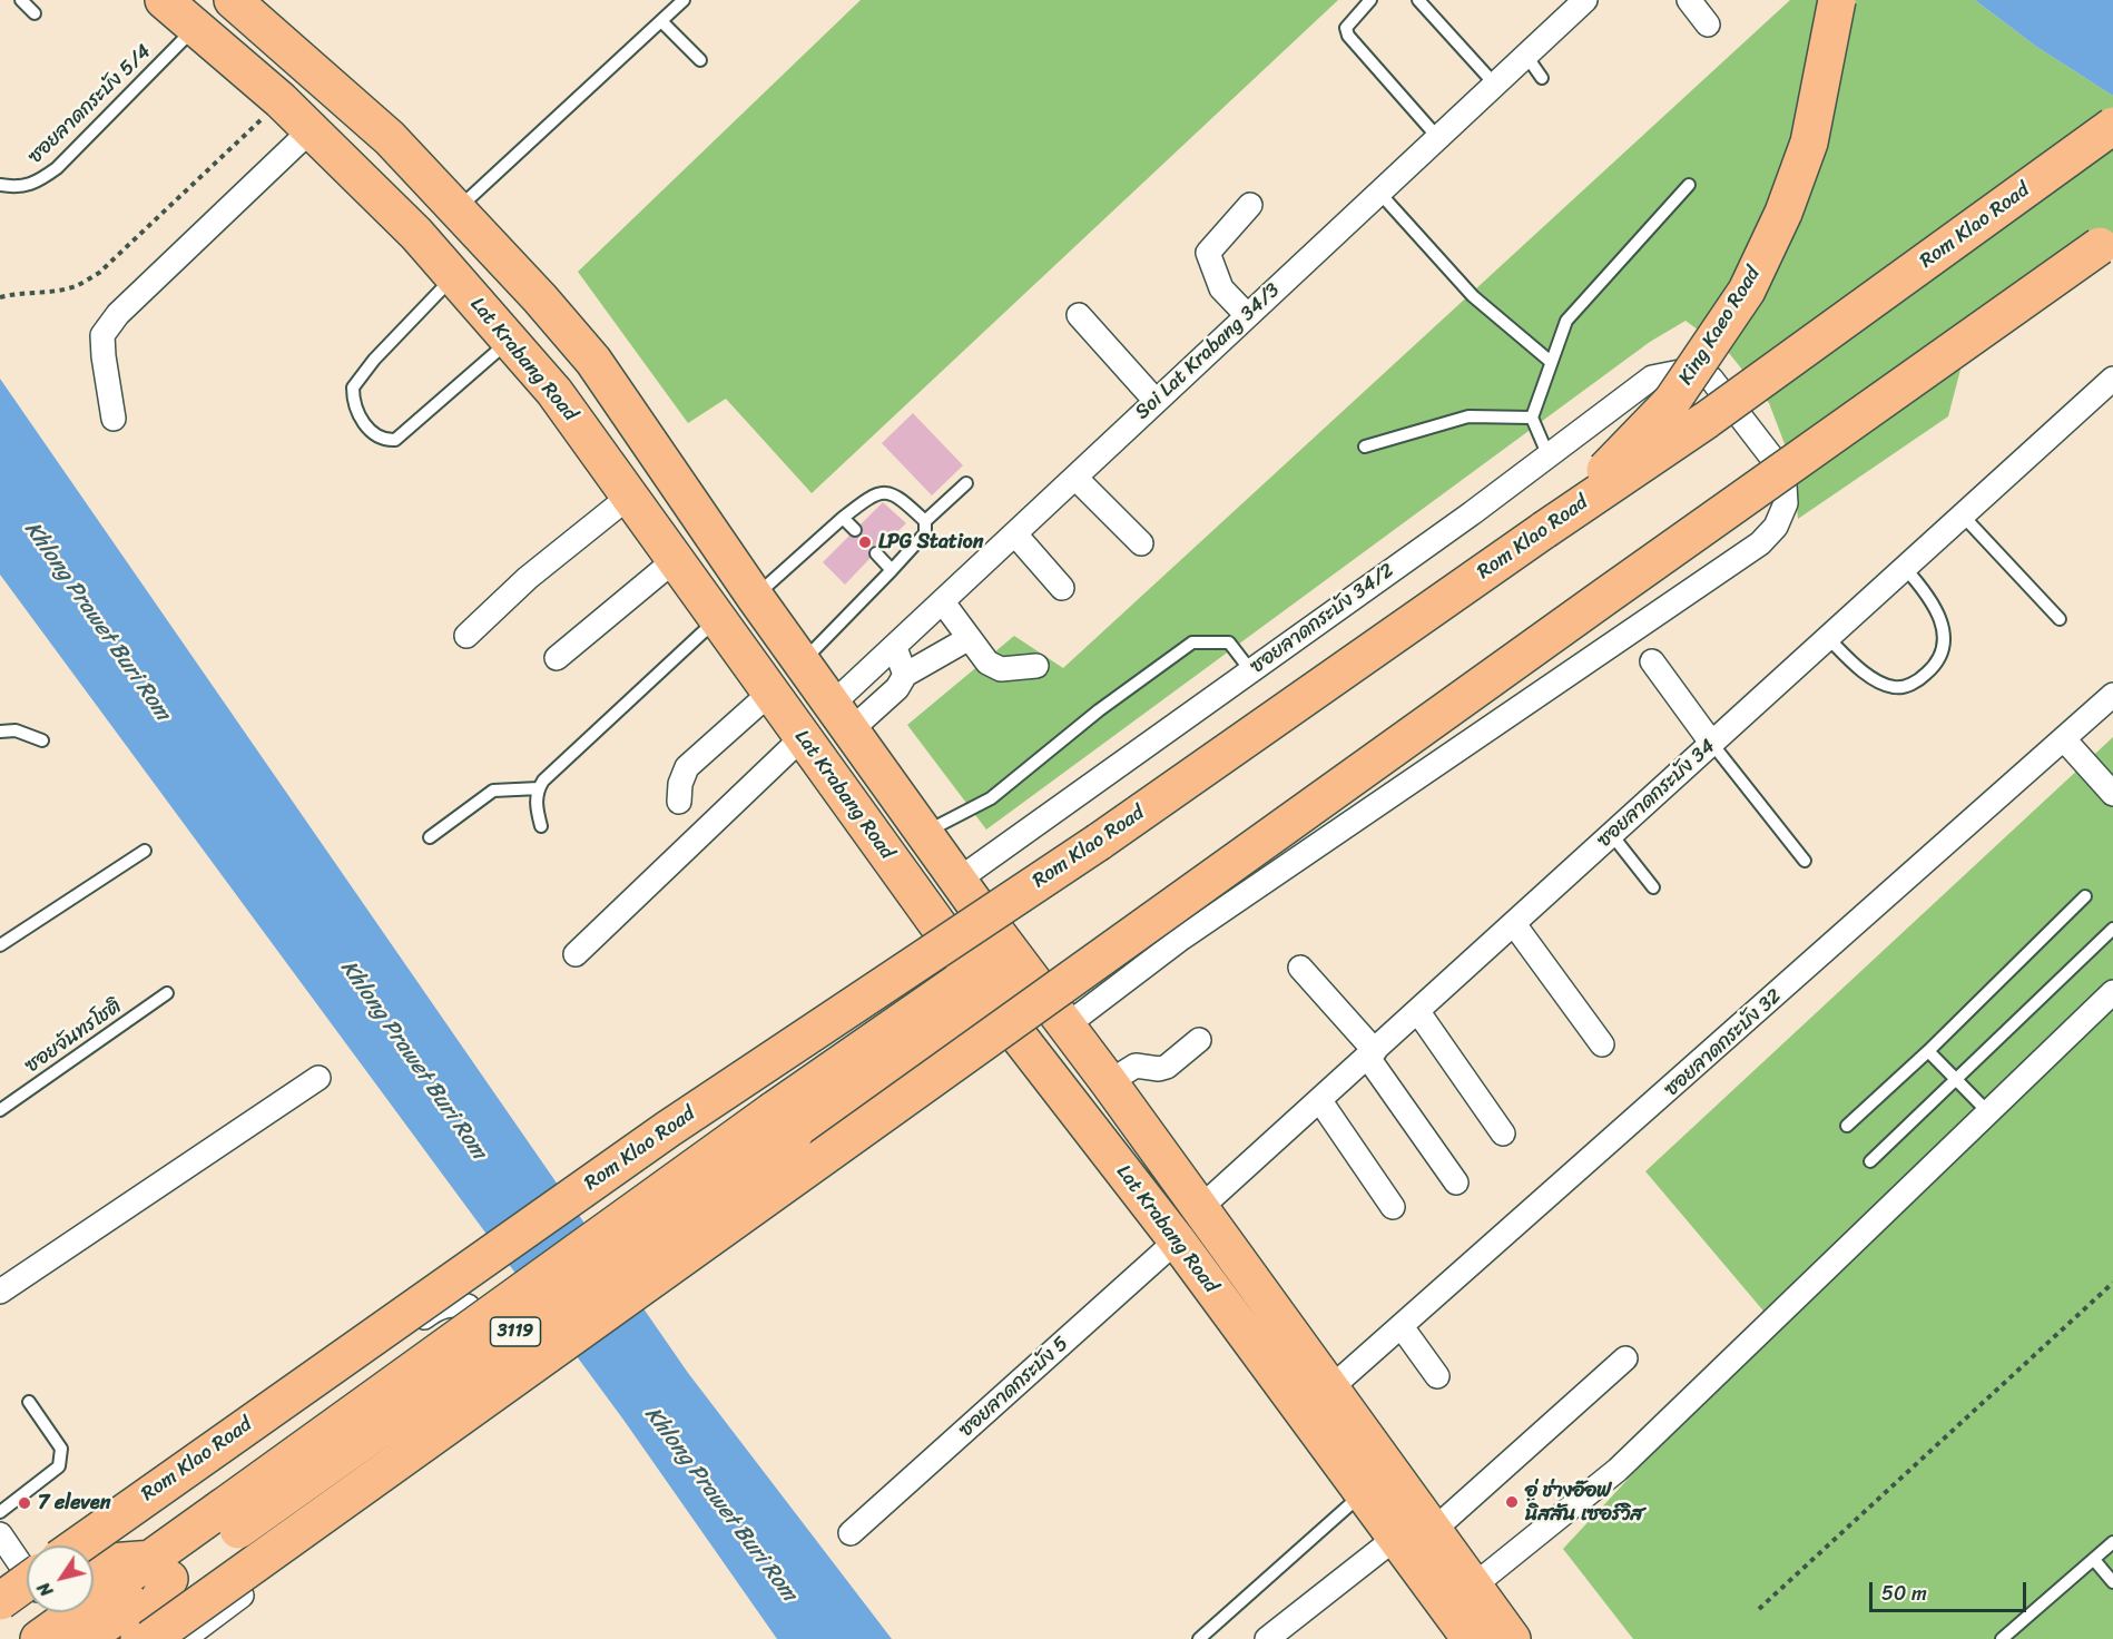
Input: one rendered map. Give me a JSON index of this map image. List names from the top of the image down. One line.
{"streets":{"main road":["Rom Klao Road","King Kaeo Road","Lat Krabang Road","3119"],"street":["Soi Lat Krabang 34/3","ซอยลาดกระบัง 34/2","ซอยลาดกระบัง 34","ซอยลาดกระบัง 32","ซอยลาดกระบัง 5"],"lane":["ซอยลาดกระบัง 5/4","ซอยจันทรโชติ"]},"crossings":[["ซอยลาดกระบัง 5/4","Lat Krabang Road"],["Rom Klao Road","King Kaeo Road"],["Soi Lat Krabang 34/3","Lat Krabang Road"],["Lat Krabang Road","ซอยลาดกระบัง 34/2"],["Lat Krabang Road","ซอยลาดกระบัง 34"],["Lat Krabang Road","ซอยลาดกระบัง 32"],["Lat Krabang Road","3119"],["Lat Krabang Road","ซอยลาดกระบัง 5"]],"water":["Khlong Prawet Buri Rom"],"places":["LPG Station","อู่ ช่างอ๊อฟ นิสสัน เซอร์วิส","7 eleven"],"scale_bar":"50 m","north":"bottom left"}
